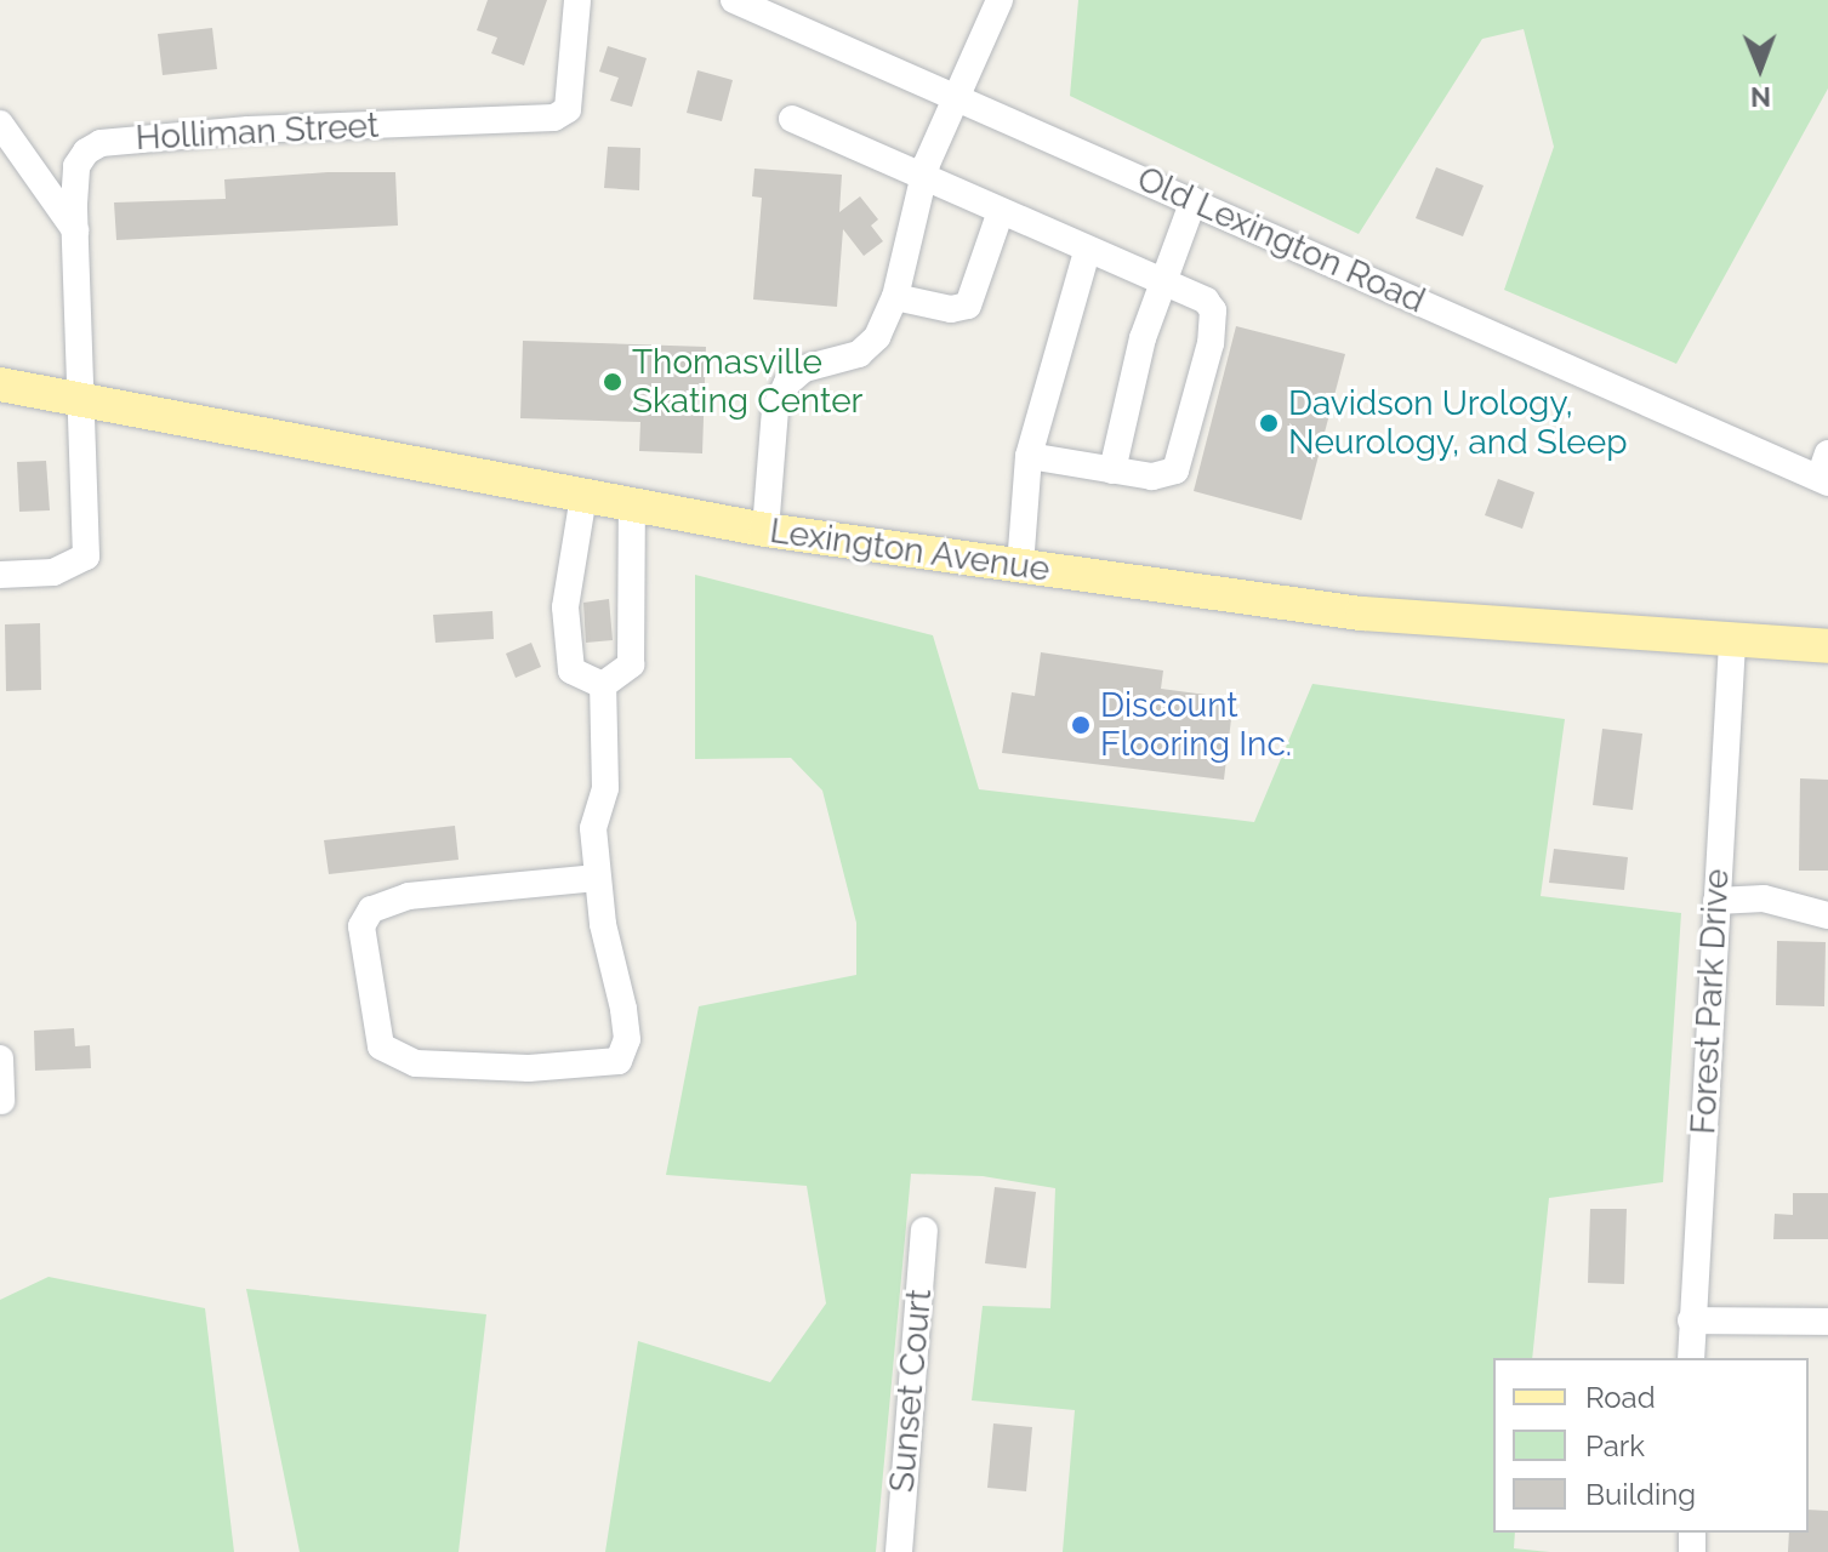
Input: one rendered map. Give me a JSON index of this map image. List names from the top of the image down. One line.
{"streets":{"main road":["Lexington Avenue"],"street":["Holliman Street","Old Lexington Road","Forest Park Drive","Sunset Court"]},"crossings":[["Holliman Street","Lexington Avenue"],["Lexington Avenue","Forest Park Drive"]],"places":["Thomasville Skating Center","Davidson Urology, Neurology, and Sleep","Discount Flooring Inc."],"legend":["Road","Park","Building"],"north":"bottom"}
